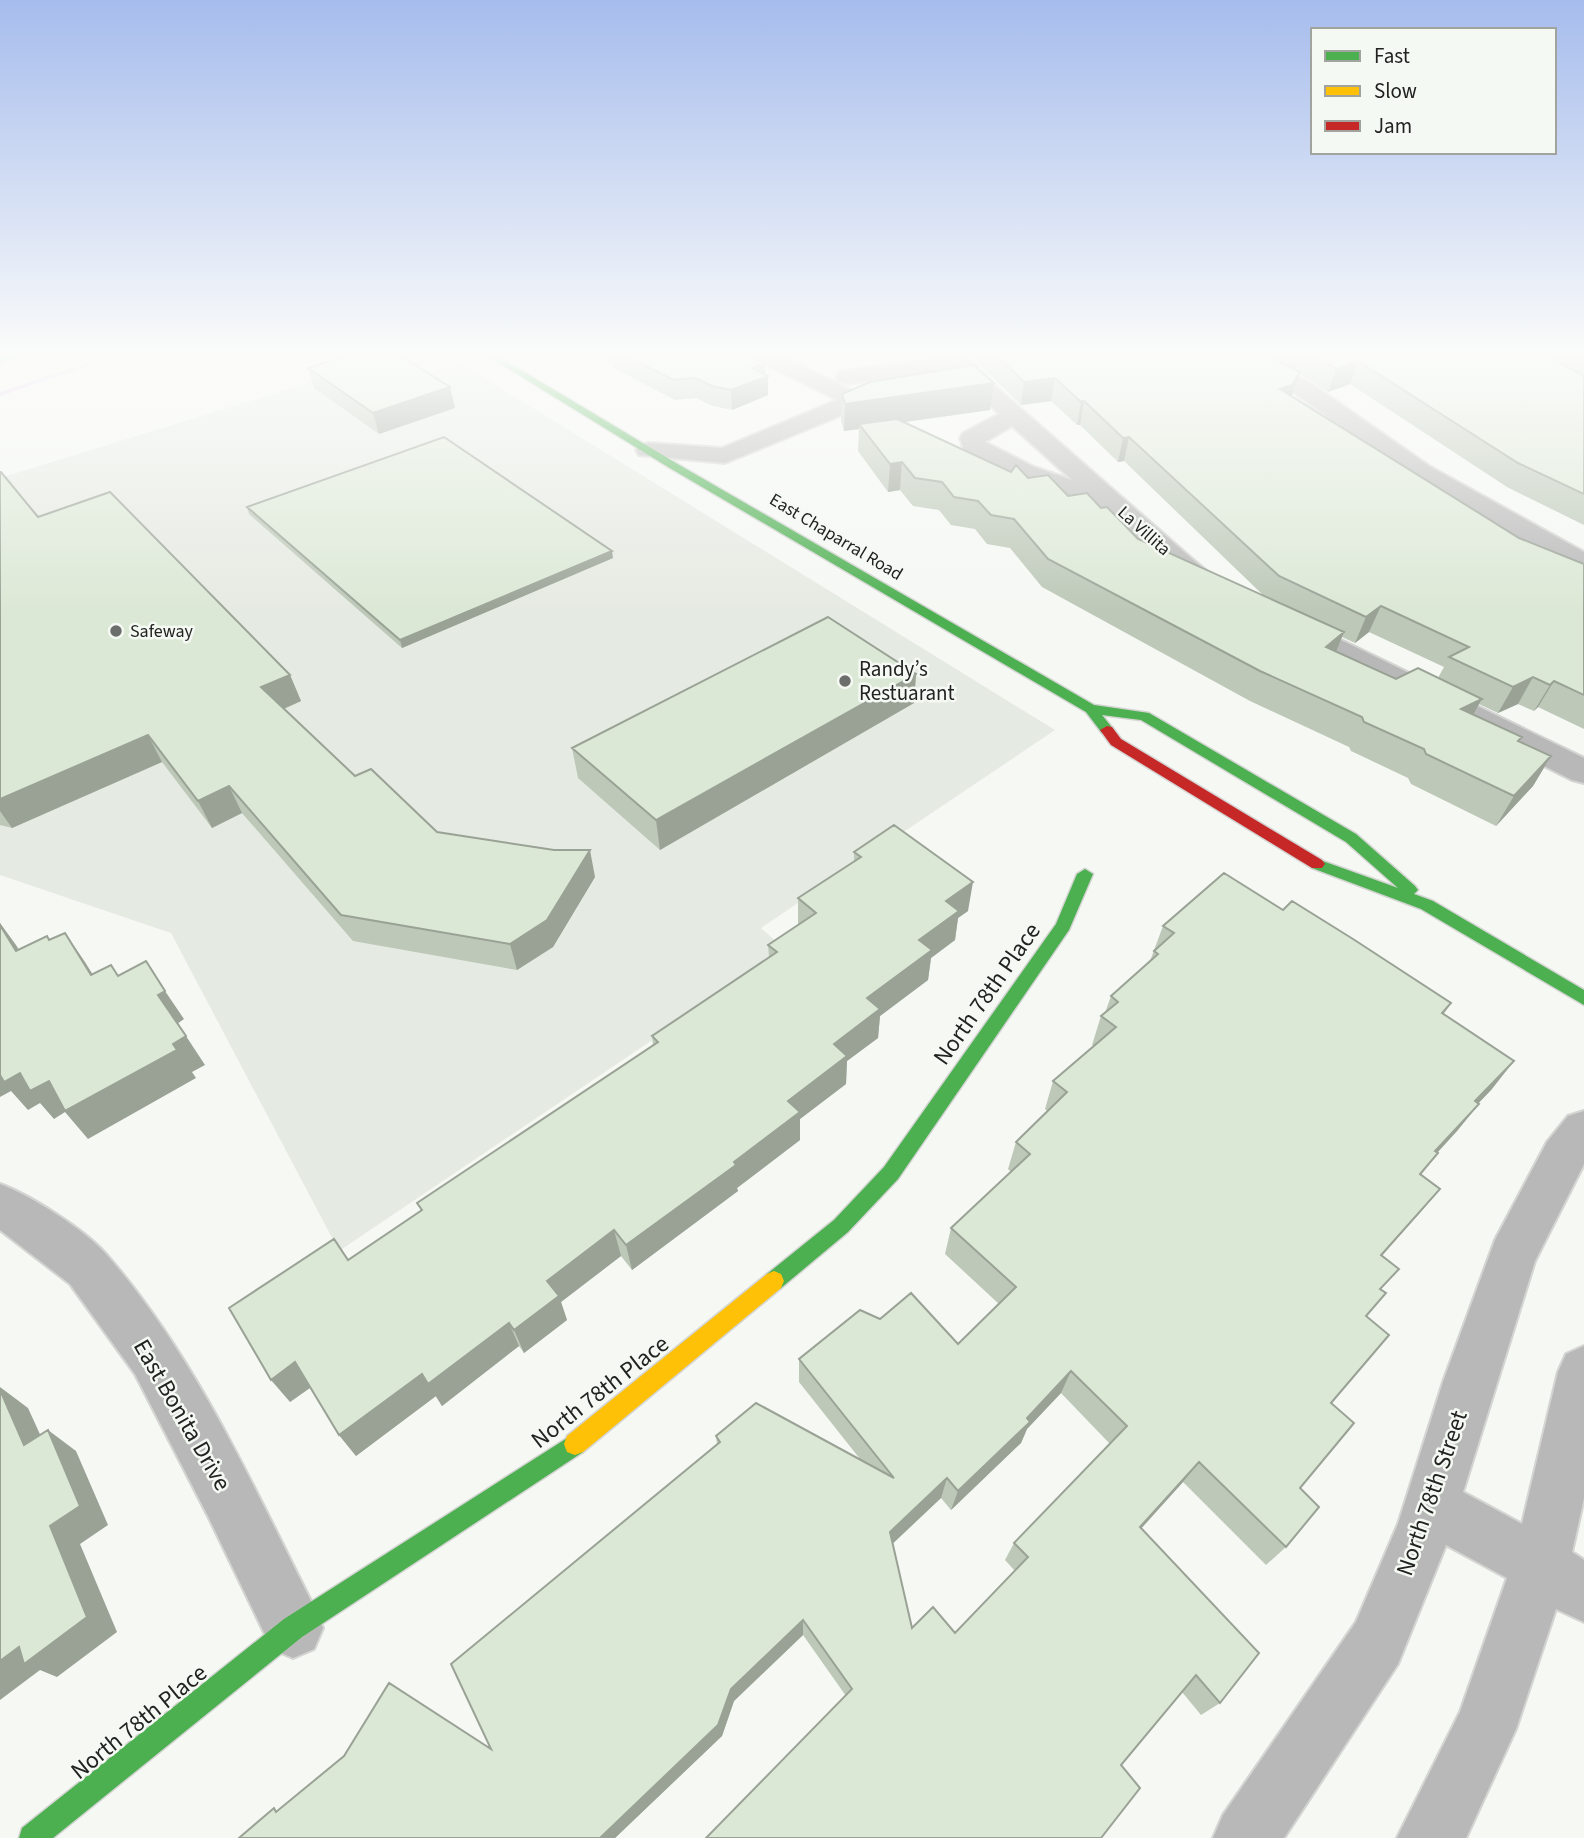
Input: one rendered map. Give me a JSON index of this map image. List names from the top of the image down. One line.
{"streets":{"main road":["East Chaparral Road","North 78th Place"],"street":["La Villita","East Bonita Drive","North 78th Street"]},"crossings":[["North 78th Place","East Bonita Drive"]],"places":["Safeway","Randy’s Restuarant"],"legend":["Fast","Slow","Jam"]}
